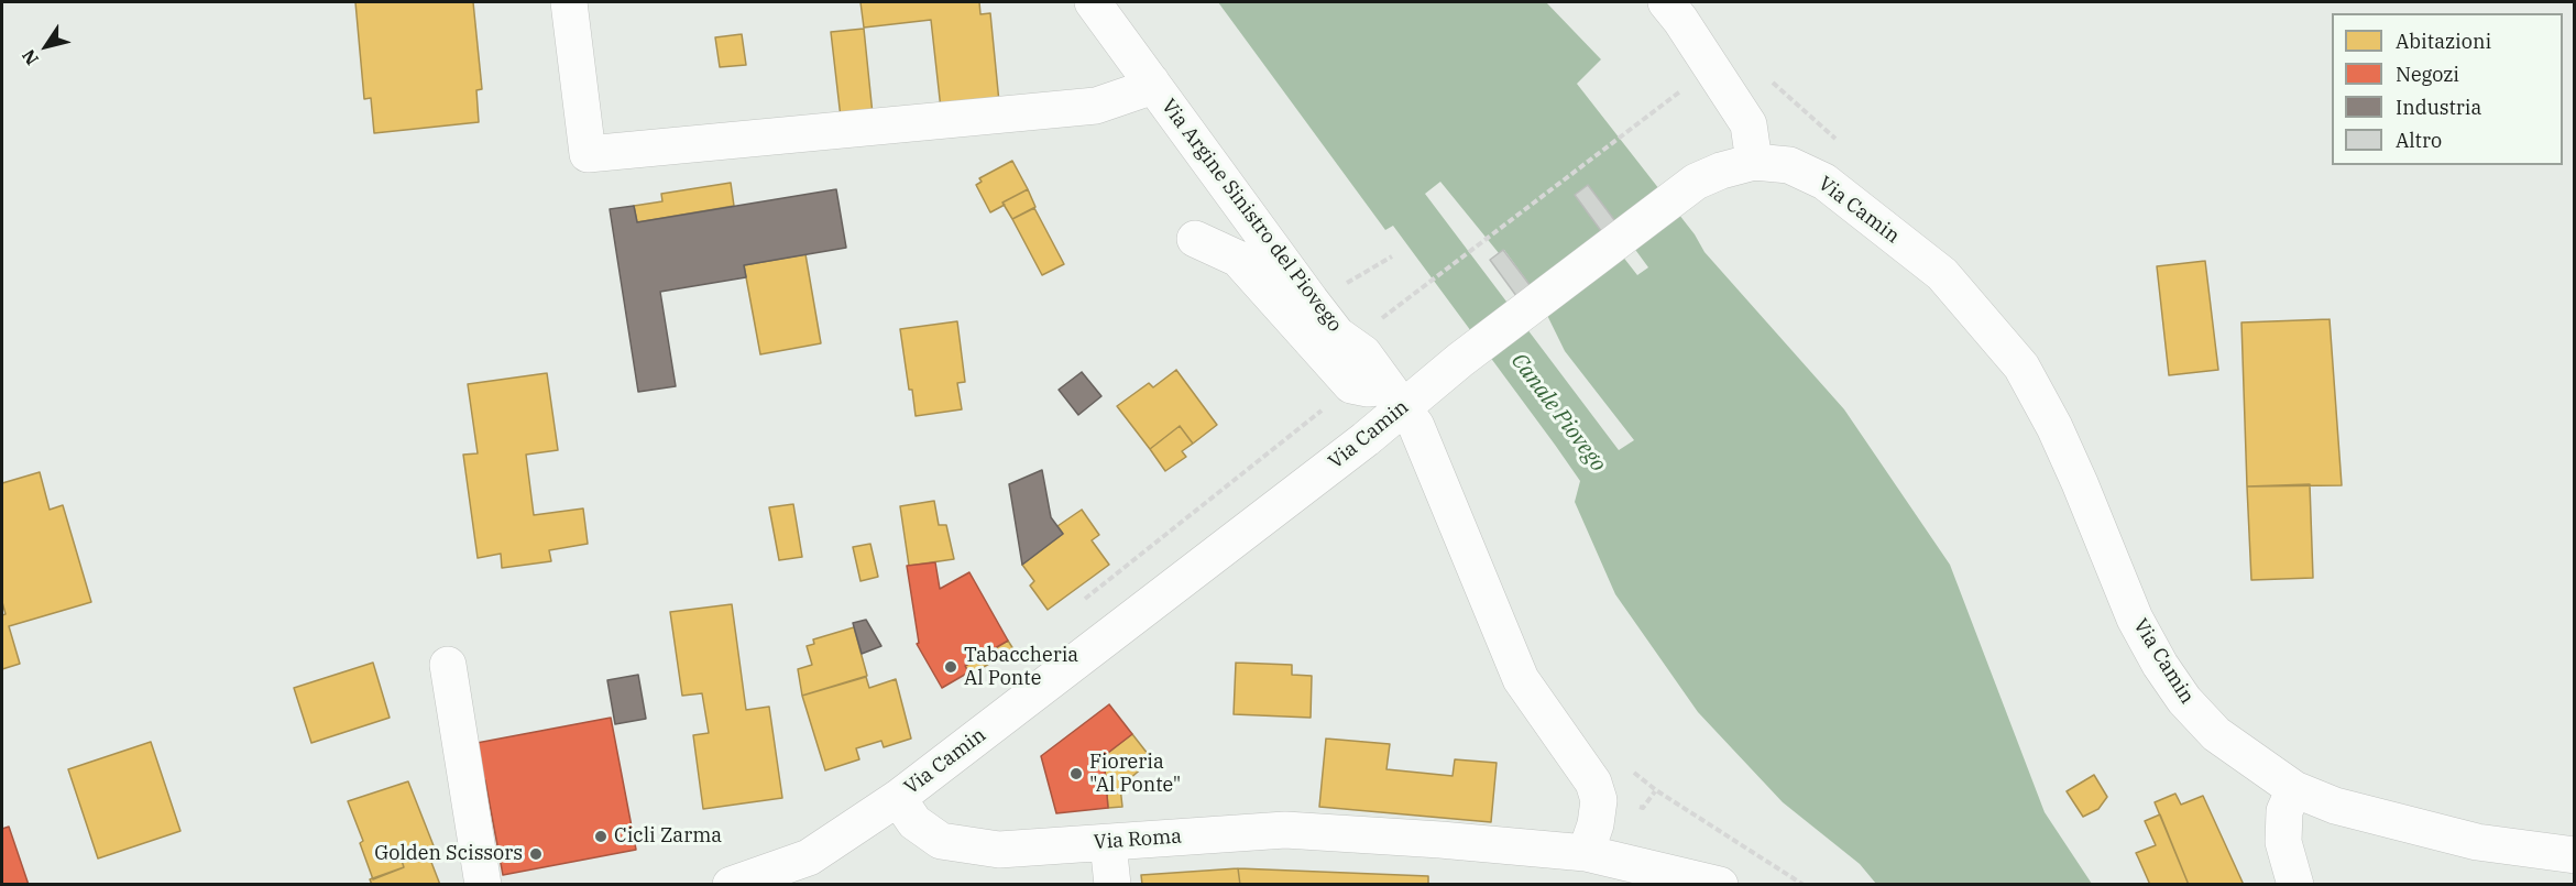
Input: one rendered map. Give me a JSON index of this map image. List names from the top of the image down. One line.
{"streets":{"street":["Via Camin","Via Argine Sinistro del Piovego","Via Roma"]},"crossings":[["Via Camin","Via Argine Sinistro del Piovego"],["Via Camin","Via Roma"],["Via Argine Sinistro del Piovego","Via Roma"]],"water":["Canale Piovego"],"places":["Tabaccheria Al Ponte","Fioreria \"Al Ponte\"","Cicli Zarma","Golden Scissors"],"legend":["Abitazioni","Negozi","Industria","Altro"],"north":"bottom left"}
